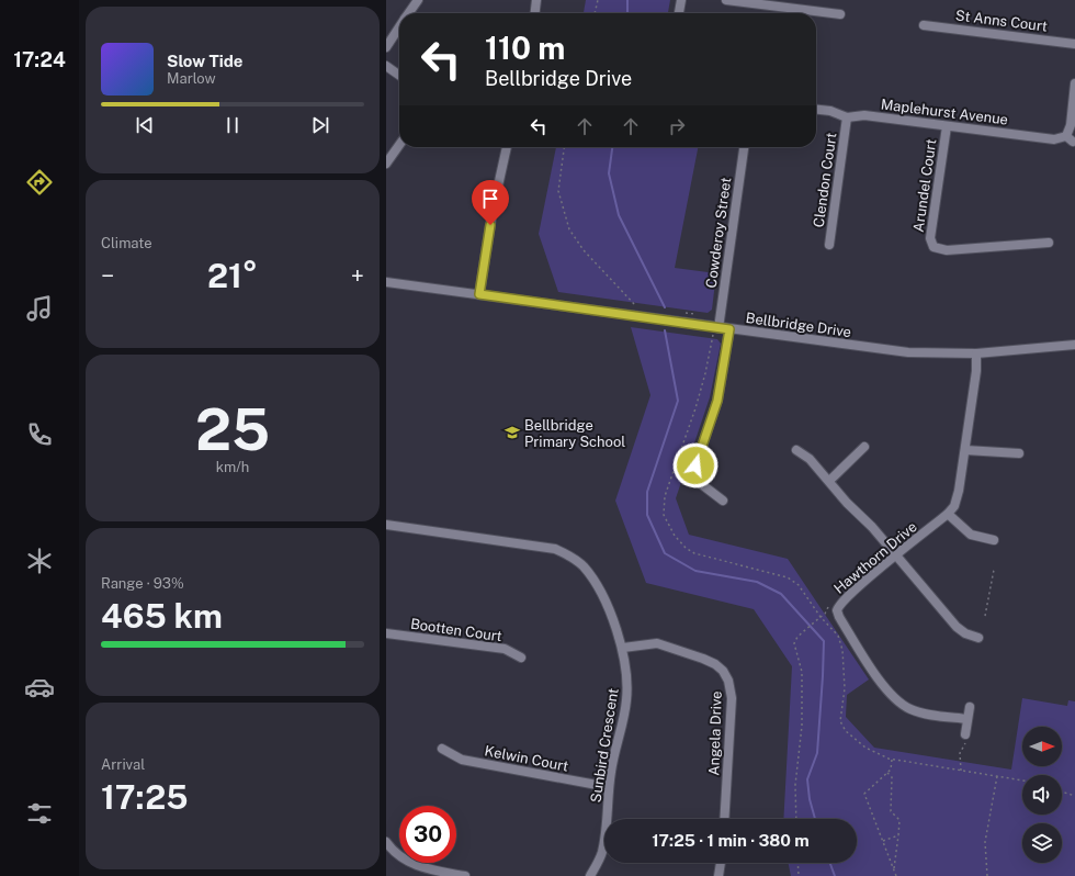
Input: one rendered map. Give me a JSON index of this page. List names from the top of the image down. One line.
{"streets":{"street":["St Anns Court","Maplehurst Avenue","Clendon Court","Arundel Court","Cowderoy Street","Bellbridge Drive","Hawthorn Drive","Bootten Court","Angela Drive","Sunbird Crescent","Kelwin Court"]},"crossings":[["Maplehurst Avenue","Clendon Court"],["Maplehurst Avenue","Arundel Court"],["Cowderoy Street","Bellbridge Drive"],["Bellbridge Drive","Hawthorn Drive"],["Angela Drive","Sunbird Crescent"],["Sunbird Crescent","Kelwin Court"]],"places":{"school or university":["Bellbridge Primary School"]},"north":"right","page":{"tabs":"17:24","turn":["110 m","Bellbridge Drive"],"song":["Slow Tide","Marlow"],"tile":["Climate",["25","km/h"],["Range · 93%","465 km"],["Arrival","17:25"]],"heat":["−","21°","+"],"limit":"30","trip":"17:25 · 1 min · 380 m"}}
